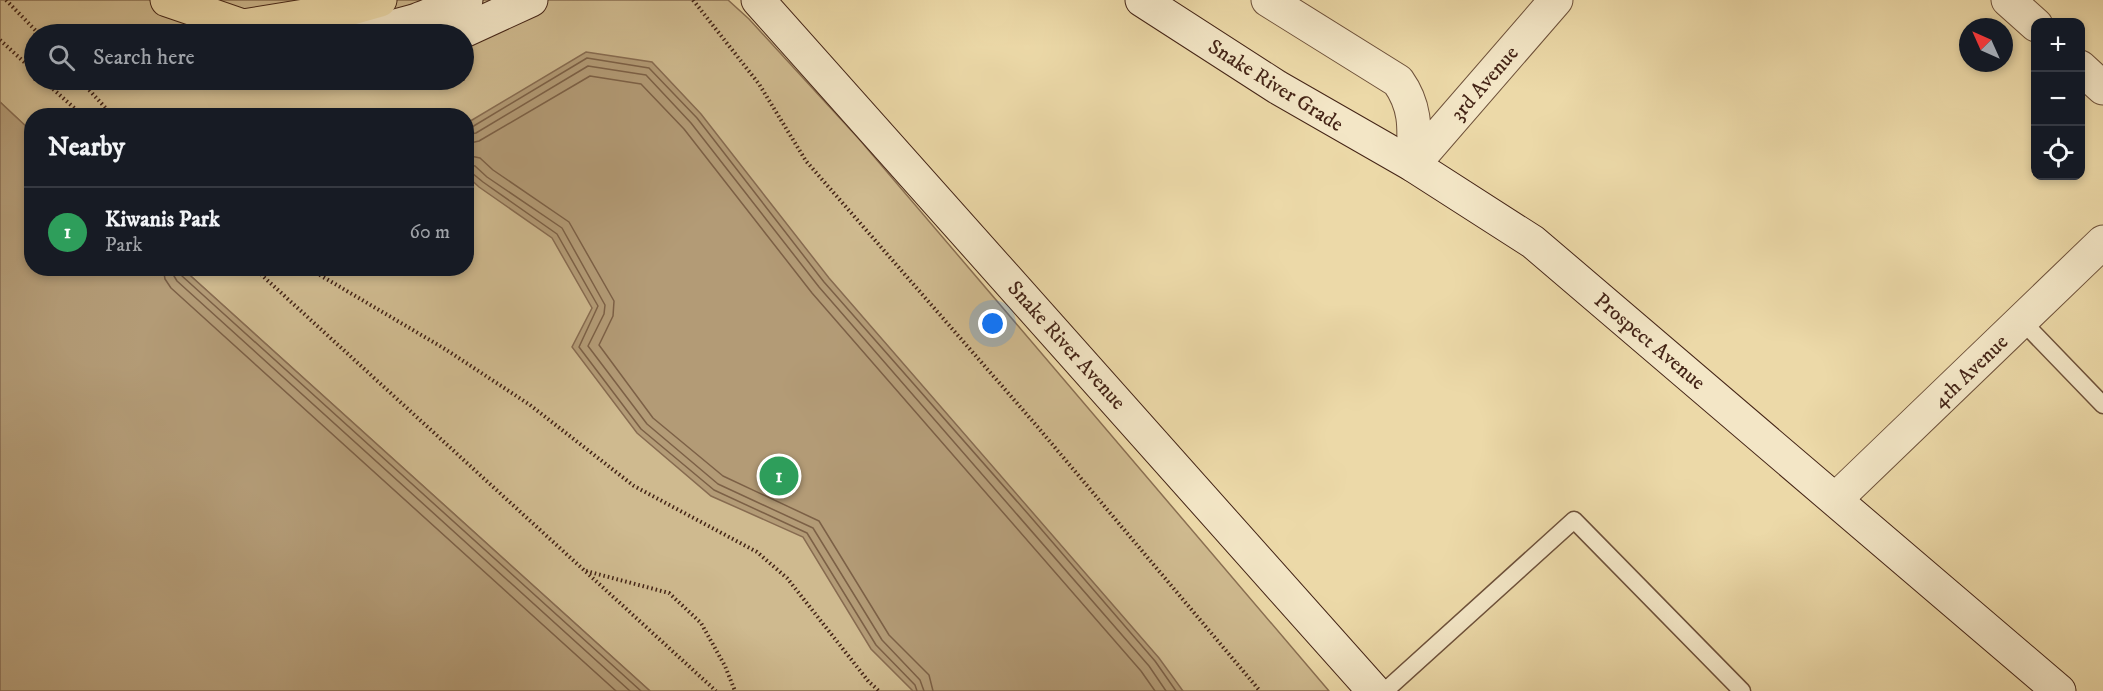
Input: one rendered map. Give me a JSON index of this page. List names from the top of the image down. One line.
{"streets":{"street":["3rd Avenue","Snake River Grade","Prospect Avenue","Snake River Avenue","4th Avenue"]},"crossings":[["3rd Avenue","Snake River Grade"],["3rd Avenue","Prospect Avenue"],["Snake River Grade","Prospect Avenue"],["Prospect Avenue","4th Avenue"]],"north":"top left","page":{"map_buttons":["+","−"],"search":"Search here","heading":"Nearby","list":[{"mark":"1","name":"Kiwanis Park","note":"Park","value":"60 m"}],"pins":"1"}}
